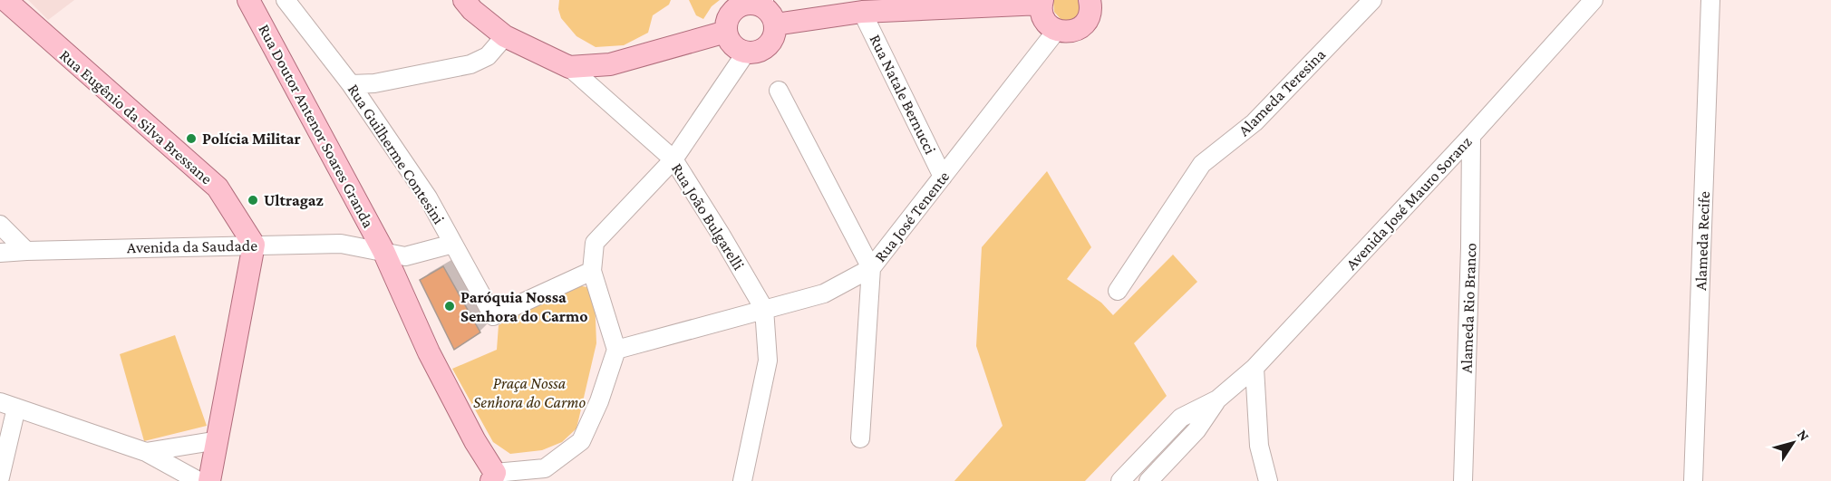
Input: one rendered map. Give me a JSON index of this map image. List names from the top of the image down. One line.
{"streets":{"main road":["Rua Eugênio da Silva Bressane","Rua Doutor Antenor Soares Granda"],"street":["Alameda Teresina","Rua Natale Bernucci","Rua Guilherme Contesini","Avenida José Mauro Soranz","Rua João Bulgarelli","Rua José Tenente","Alameda Recife","Avenida da Saudade","Alameda Rio Branco"]},"crossings":[["Rua Natale Bernucci","Rua José Tenente"],["Rua Eugênio da Silva Bressane","Avenida da Saudade"],["Rua Doutor Antenor Soares Granda","Avenida da Saudade"],["Rua Guilherme Contesini","Avenida da Saudade"],["Avenida José Mauro Soranz","Alameda Rio Branco"],["Rua João Bulgarelli","Rua José Tenente"]],"parks":["Praça Nossa Senhora do Carmo"],"places":["Polícia Militar","Ultragaz","Paróquia Nossa Senhora do Carmo"],"north":"top right"}
